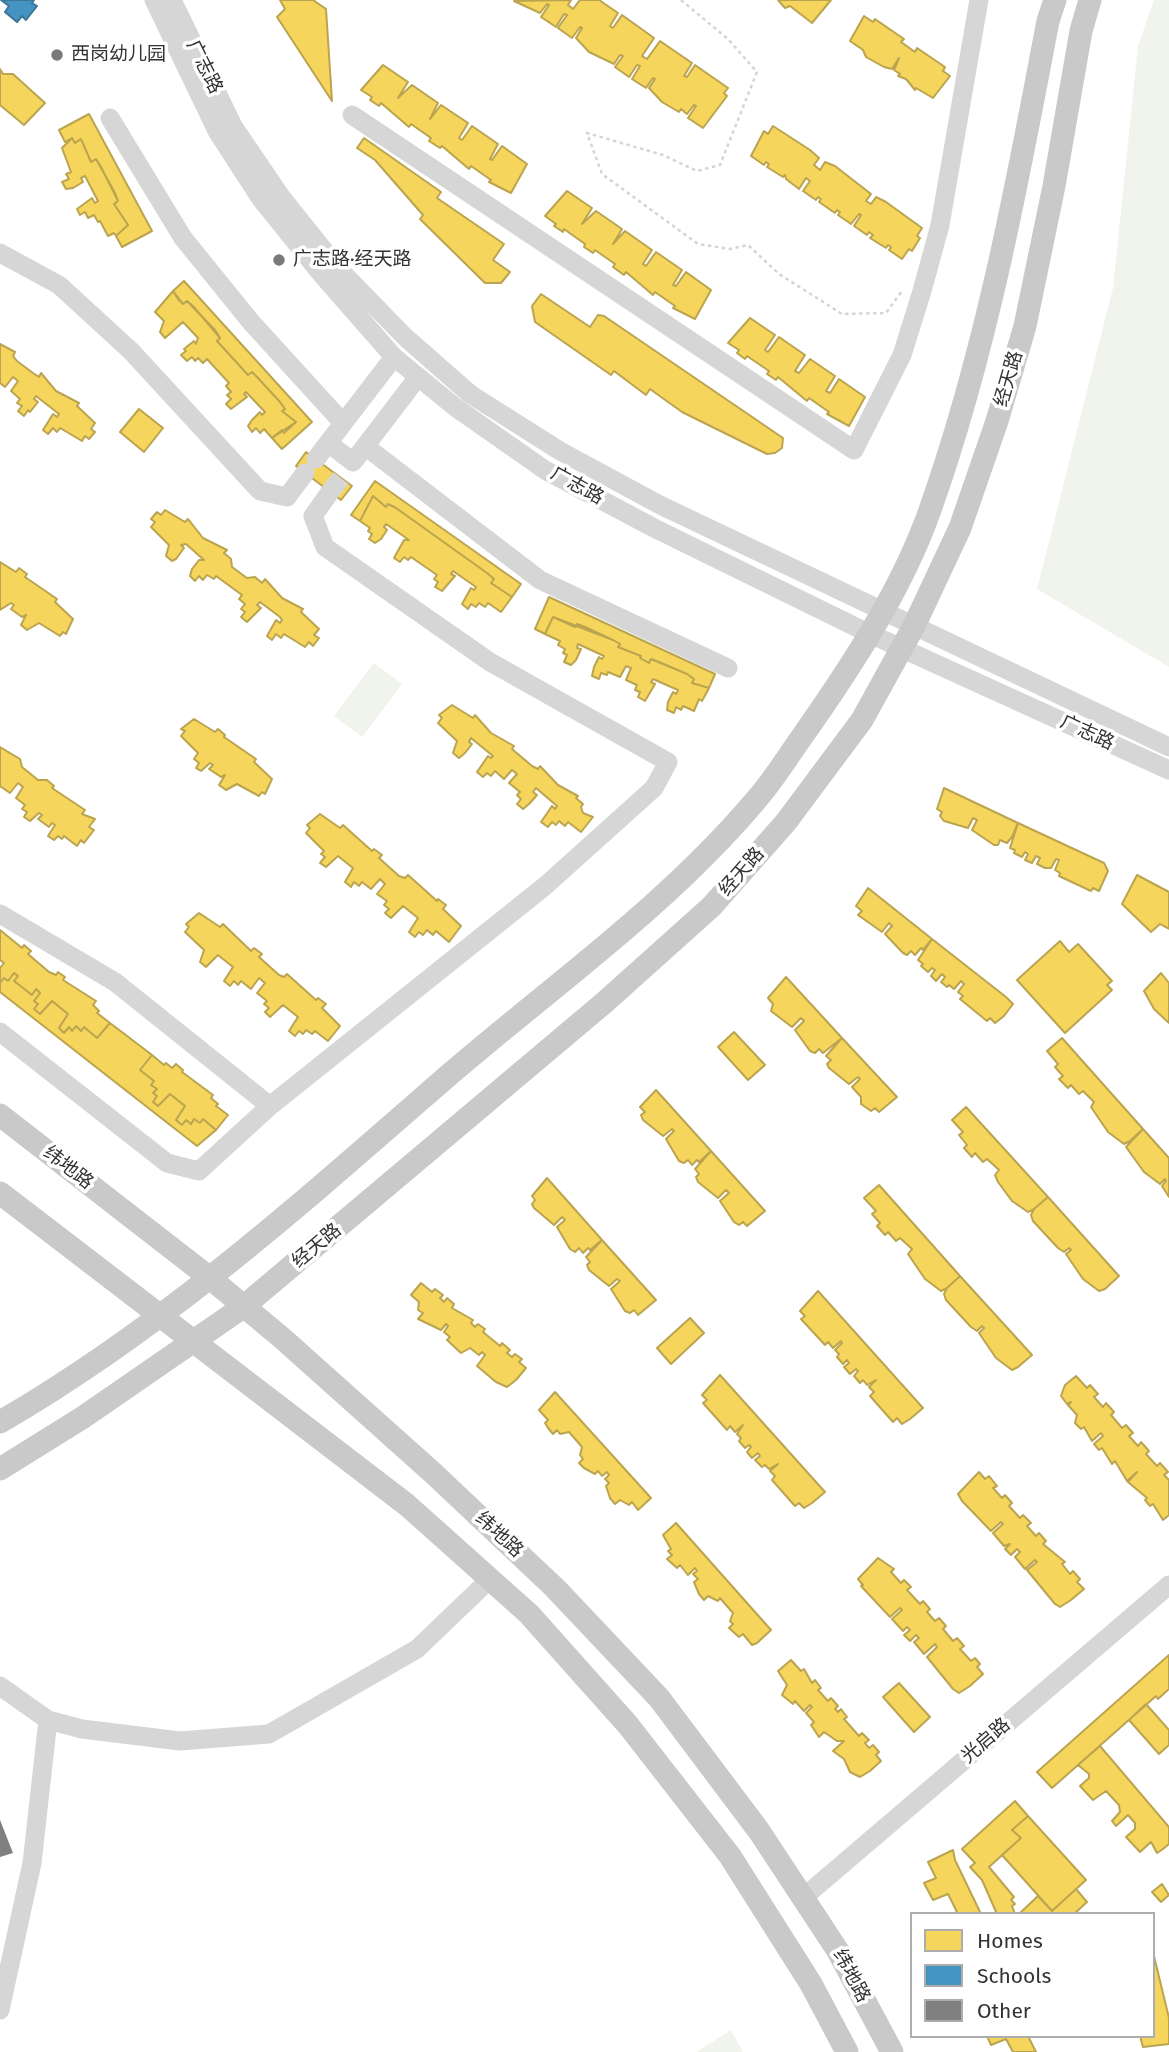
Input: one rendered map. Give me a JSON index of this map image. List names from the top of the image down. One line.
{"streets":{"main road":["经天路","纬地路"],"street":["广志路","光启路"]},"crossings":[["广志路","经天路"],["经天路","纬地路"],["纬地路","光启路"]],"places":["西岗幼儿园","广志路·经天路"],"legend":["Homes","Schools","Other"]}
